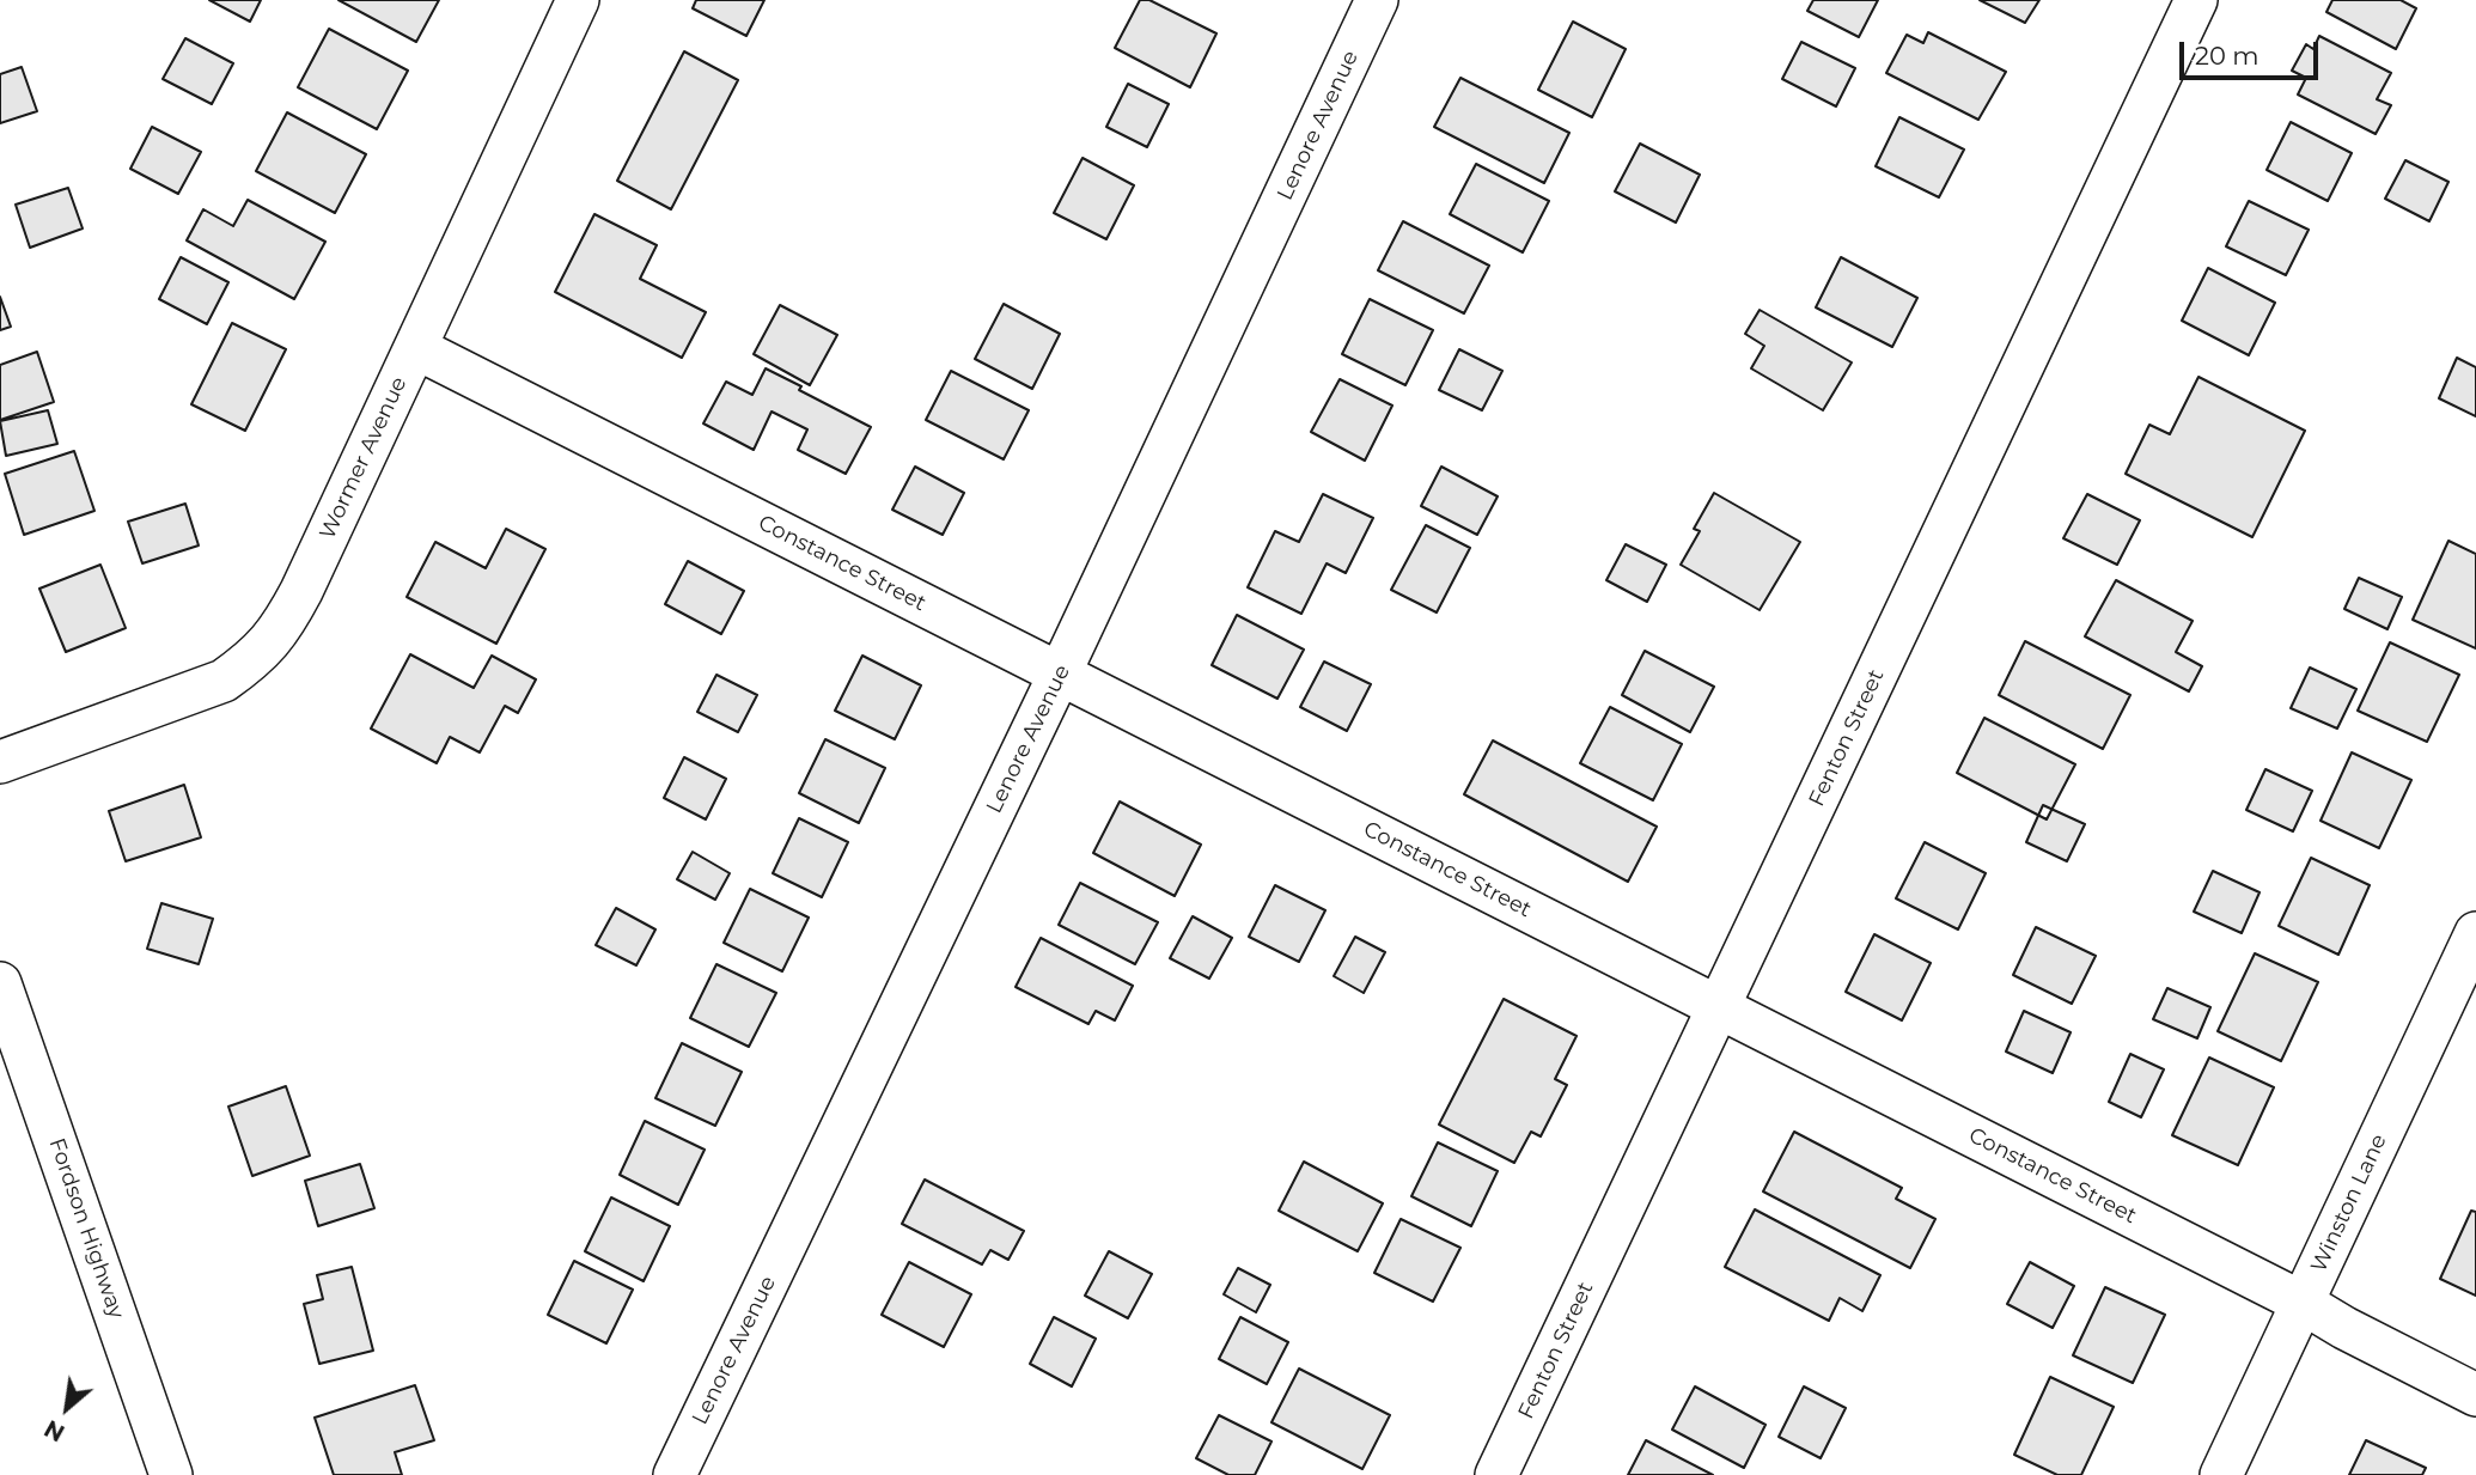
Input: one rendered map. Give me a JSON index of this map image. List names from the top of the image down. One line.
{"streets":{"street":["Lenore Avenue","Wormer Avenue","Constance Street","Fenton Street","Winston Lane","Fordson Highway"]},"crossings":[["Lenore Avenue","Constance Street"],["Wormer Avenue","Constance Street"],["Constance Street","Fenton Street"],["Constance Street","Winston Lane"]],"scale_bar":"20 m","north":"bottom left"}
